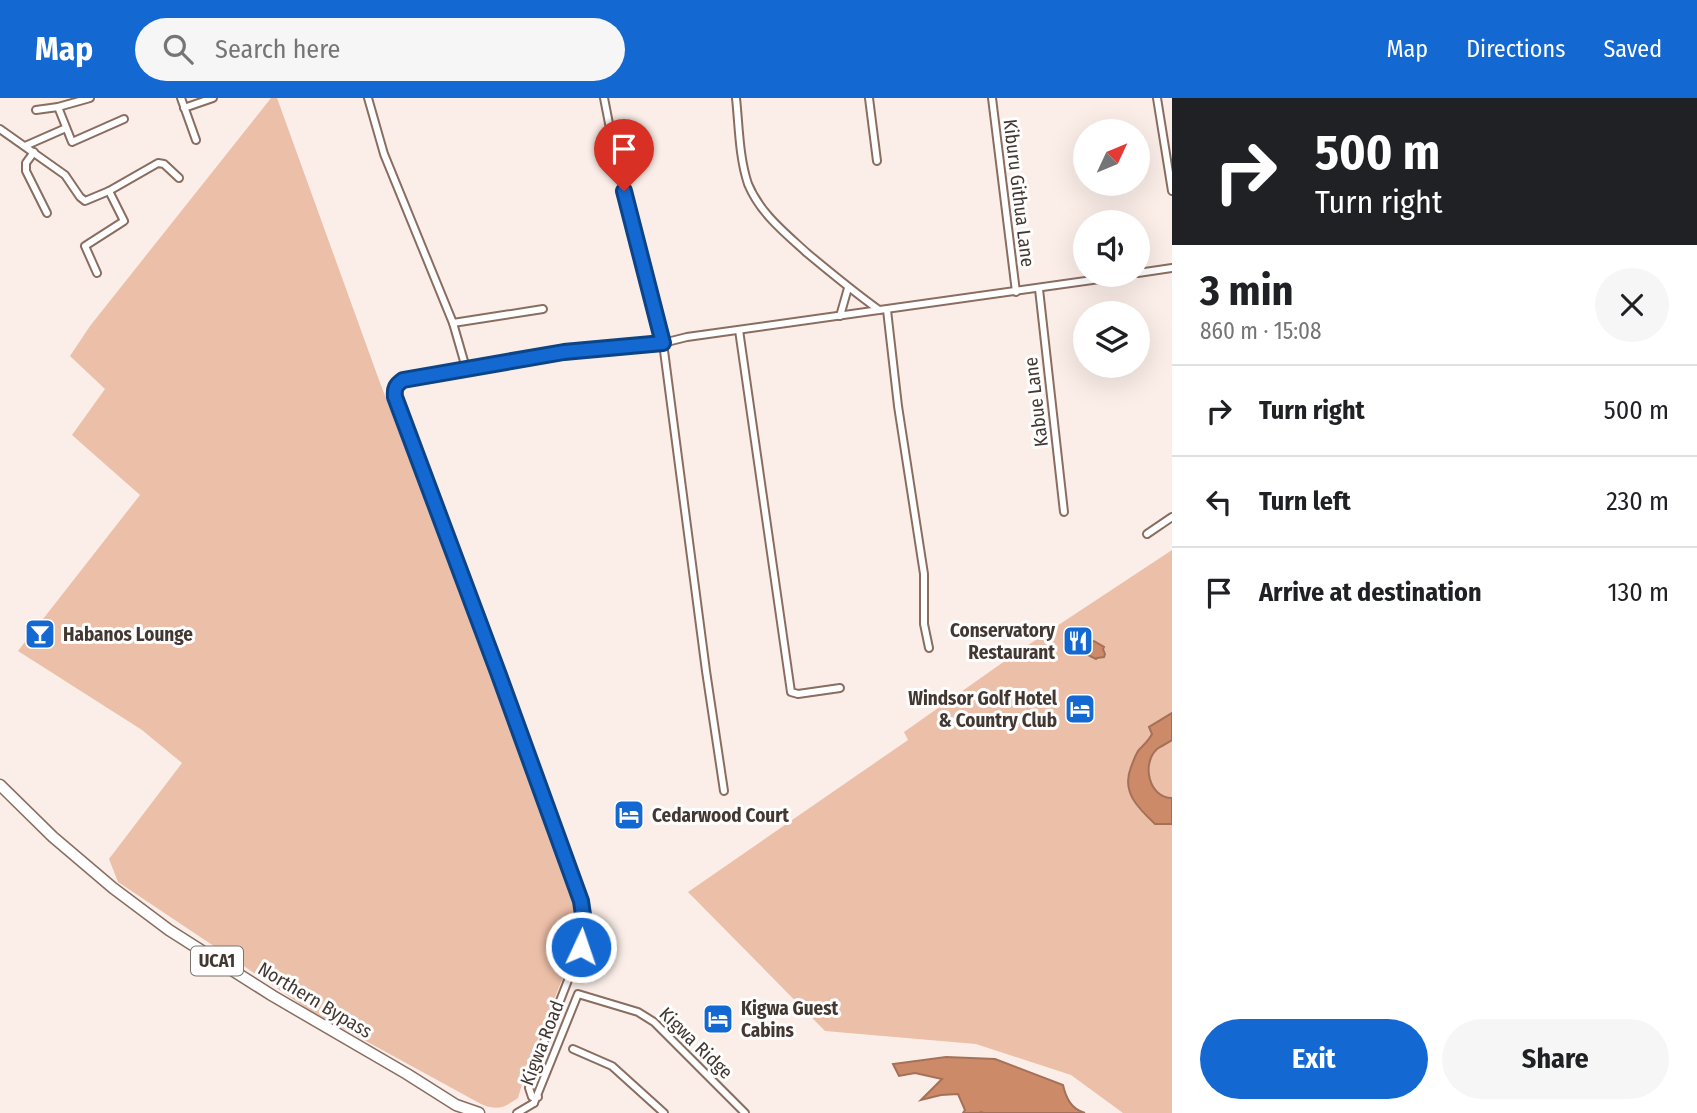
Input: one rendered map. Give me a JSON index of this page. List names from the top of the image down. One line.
{"streets":{"main road":["UCA1","Northern Bypass"],"street":["Kiburu Githua Lane","Kabue Lane","Kigwa Road","Kigwa Ridge"]},"crossings":[["UCA1","Northern Bypass"],["Kigwa Road","Kigwa Ridge"]],"places":{"bar":["Habanos Lounge"],"restaurant":["Conservatory Restaurant"],"hotel":["Windsor Golf Hotel & Country Club","Cedarwood Court","Kigwa Guest Cabins"]},"north":"top right","page":{"header":"Map","search":"Search here","nav":["Map","Directions","Saved"],"turn":["500 m","Turn right"],"heading":["3 min","860 m · 15:08"],"list":[{"name":"Turn right","value":"500 m"},{"name":"Turn left","value":"230 m"},{"name":"Arrive at destination","value":"130 m"}],"buttons":["Exit","Share"]}}
